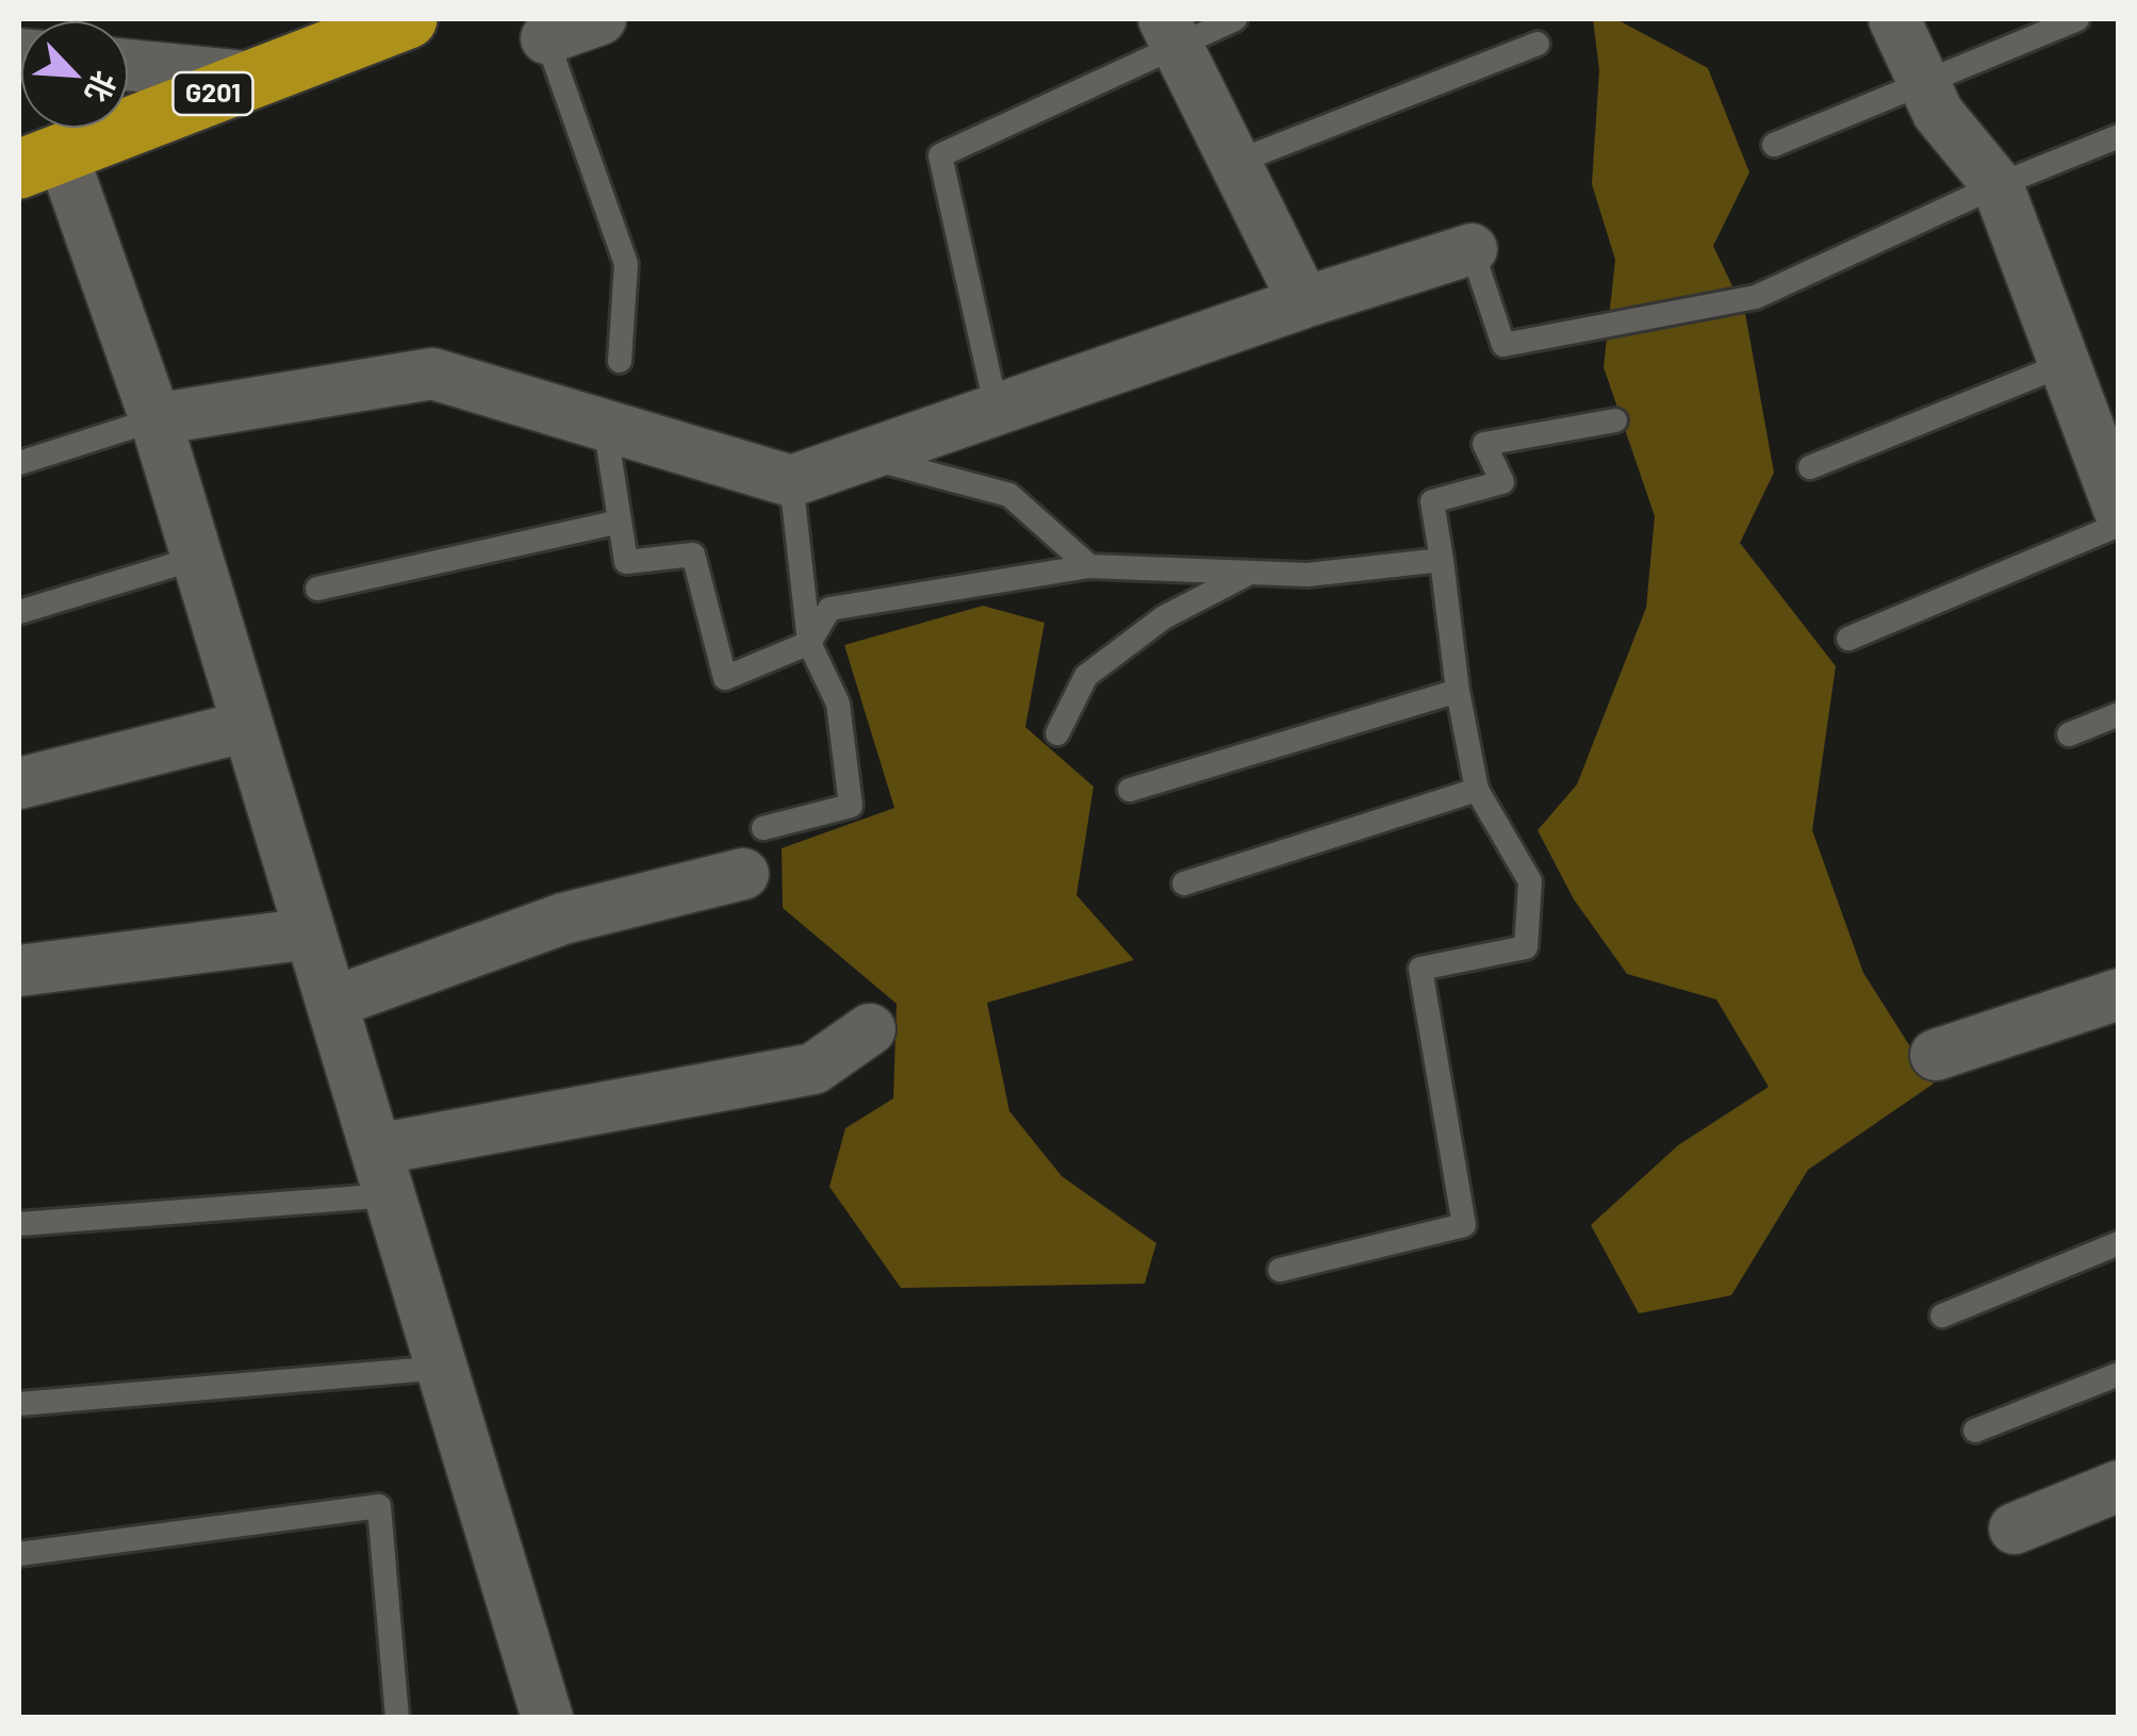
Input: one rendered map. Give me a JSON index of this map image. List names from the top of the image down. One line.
{"streets":{"highway":["G201"]},"north":"bottom right"}
